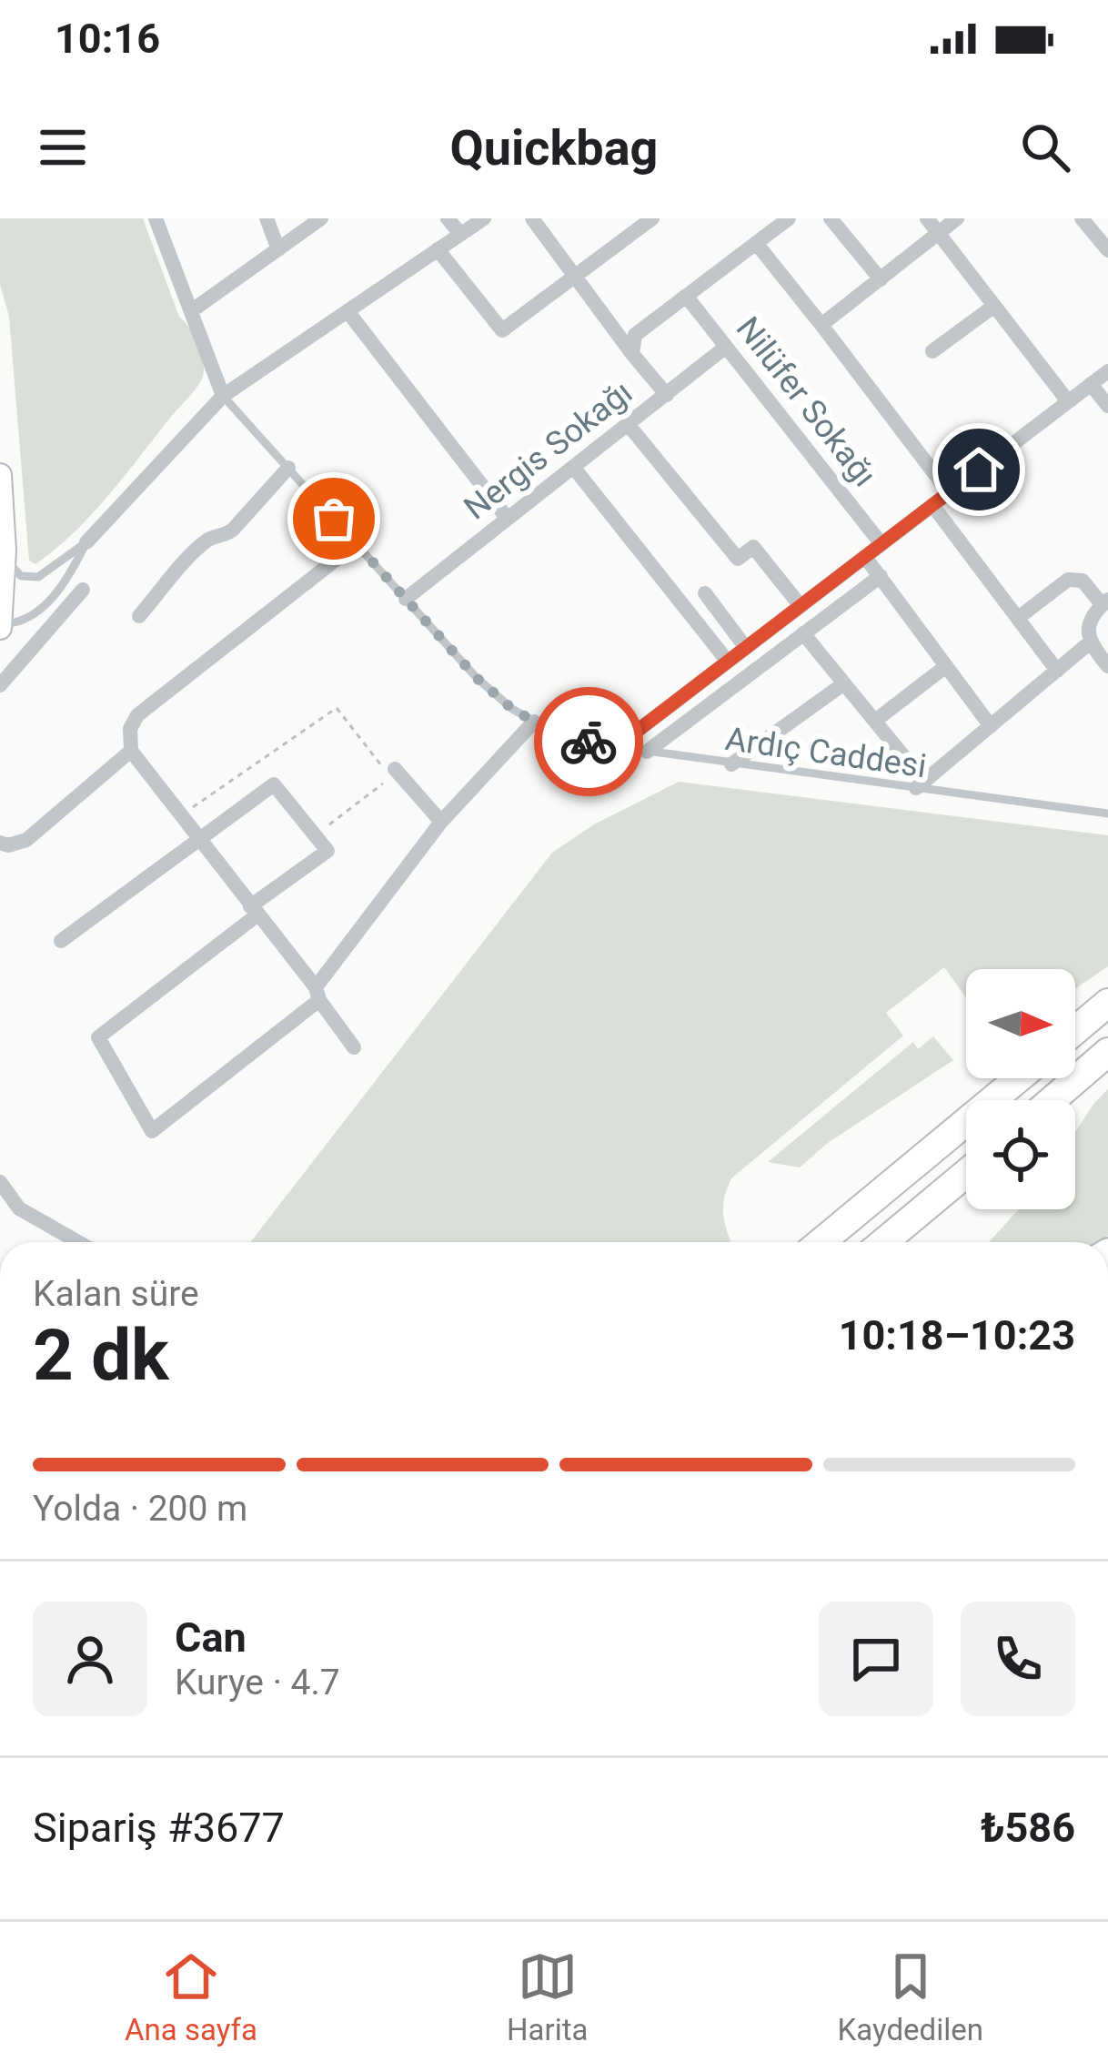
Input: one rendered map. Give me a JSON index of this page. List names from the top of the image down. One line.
{"streets":{"street":["Nilüfer Sokağı","Nergis Sokağı"],"lane":["Ardıç Caddesi"]},"crossings":[["Nilüfer Sokağı","Nergis Sokağı"],["Nergis Sokağı","Ardıç Caddesi"]],"north":"right","page":{"status":"10:16","header":"Quickbag","heading":["2 dk","Kalan süre","10:18–10:23"],"panel":["Can","Kurye · 4.7","Sipariş #3677","₺586"],"bar":"Yolda · 200 m","tabs":["Ana sayfa","Harita","Kaydedilen"]}}
